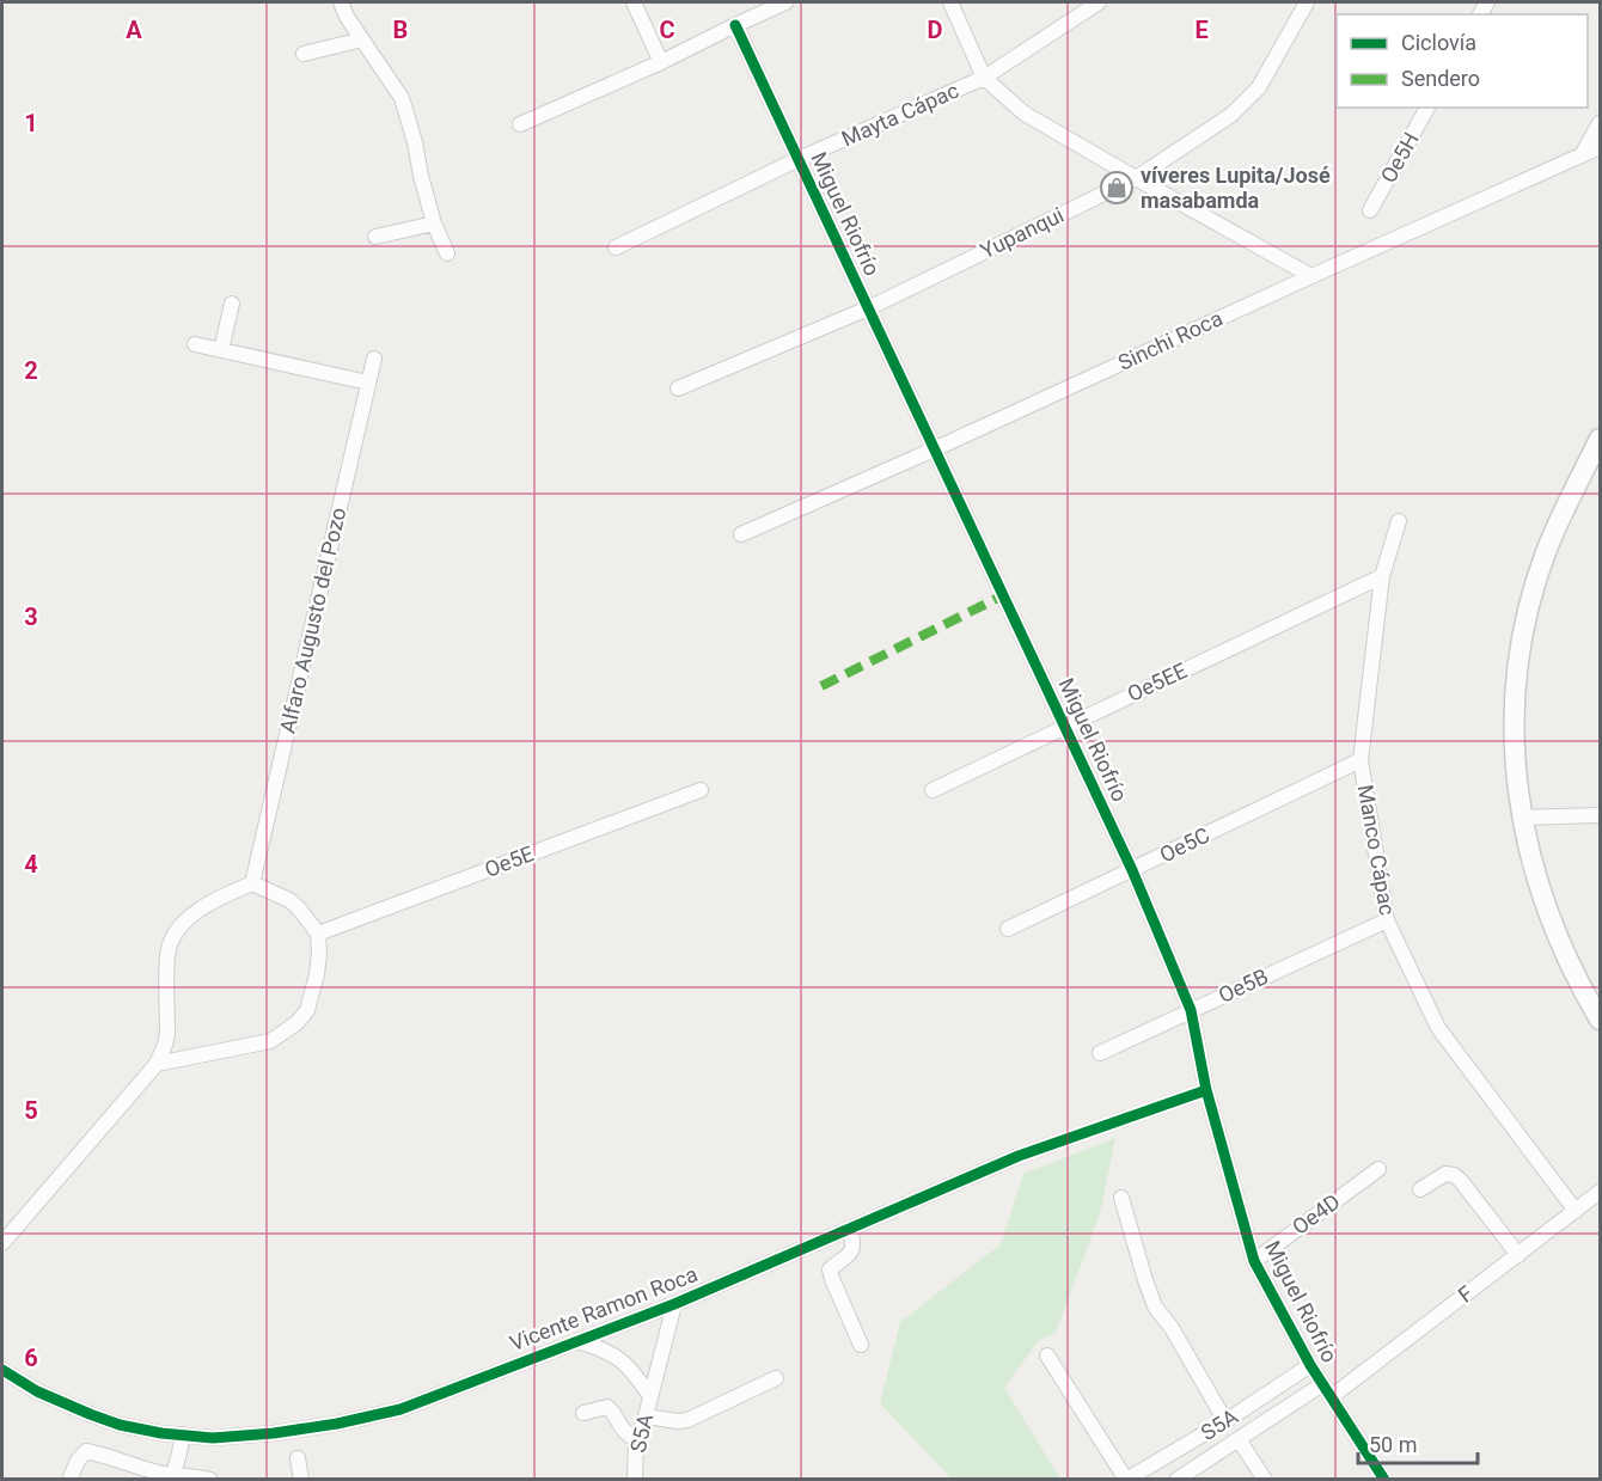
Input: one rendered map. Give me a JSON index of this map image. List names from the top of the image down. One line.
{"streets":{"street":["Mayta Cápac","Oe5H","Miguel Riofrío","Yupanqui","Sinchi Roca","Alfaro Augusto del Pozo","Oe5EE","Oe5C","Manco Cápac","Oe5E","Oe5B","Oe4D","F","Vicente Ramon Roca","S5A"]},"crossings":[["Mayta Cápac","Miguel Riofrío"],["Miguel Riofrío","Yupanqui"],["Miguel Riofrío","Sinchi Roca"],["Miguel Riofrío","Oe5EE"],["Miguel Riofrío","Oe5C"],["Miguel Riofrío","Oe5B"],["Miguel Riofrío","Oe4D"],["Miguel Riofrío","F"],["Miguel Riofrío","Vicente Ramon Roca"],["Miguel Riofrío","S5A"],["Oe5EE","Manco Cápac"],["Oe5C","Manco Cápac"],["Manco Cápac","Oe5B"],["Manco Cápac","F"],["Vicente Ramon Roca","S5A"]],"places":{"shop":["víveres Lupita/José masabamda"]},"legend":["Ciclovía","Sendero"],"scale_bar":"50 m","grid":{"columns":["A","B","C","D","E"],"rows":["1","2","3","4","5","6"]}}
